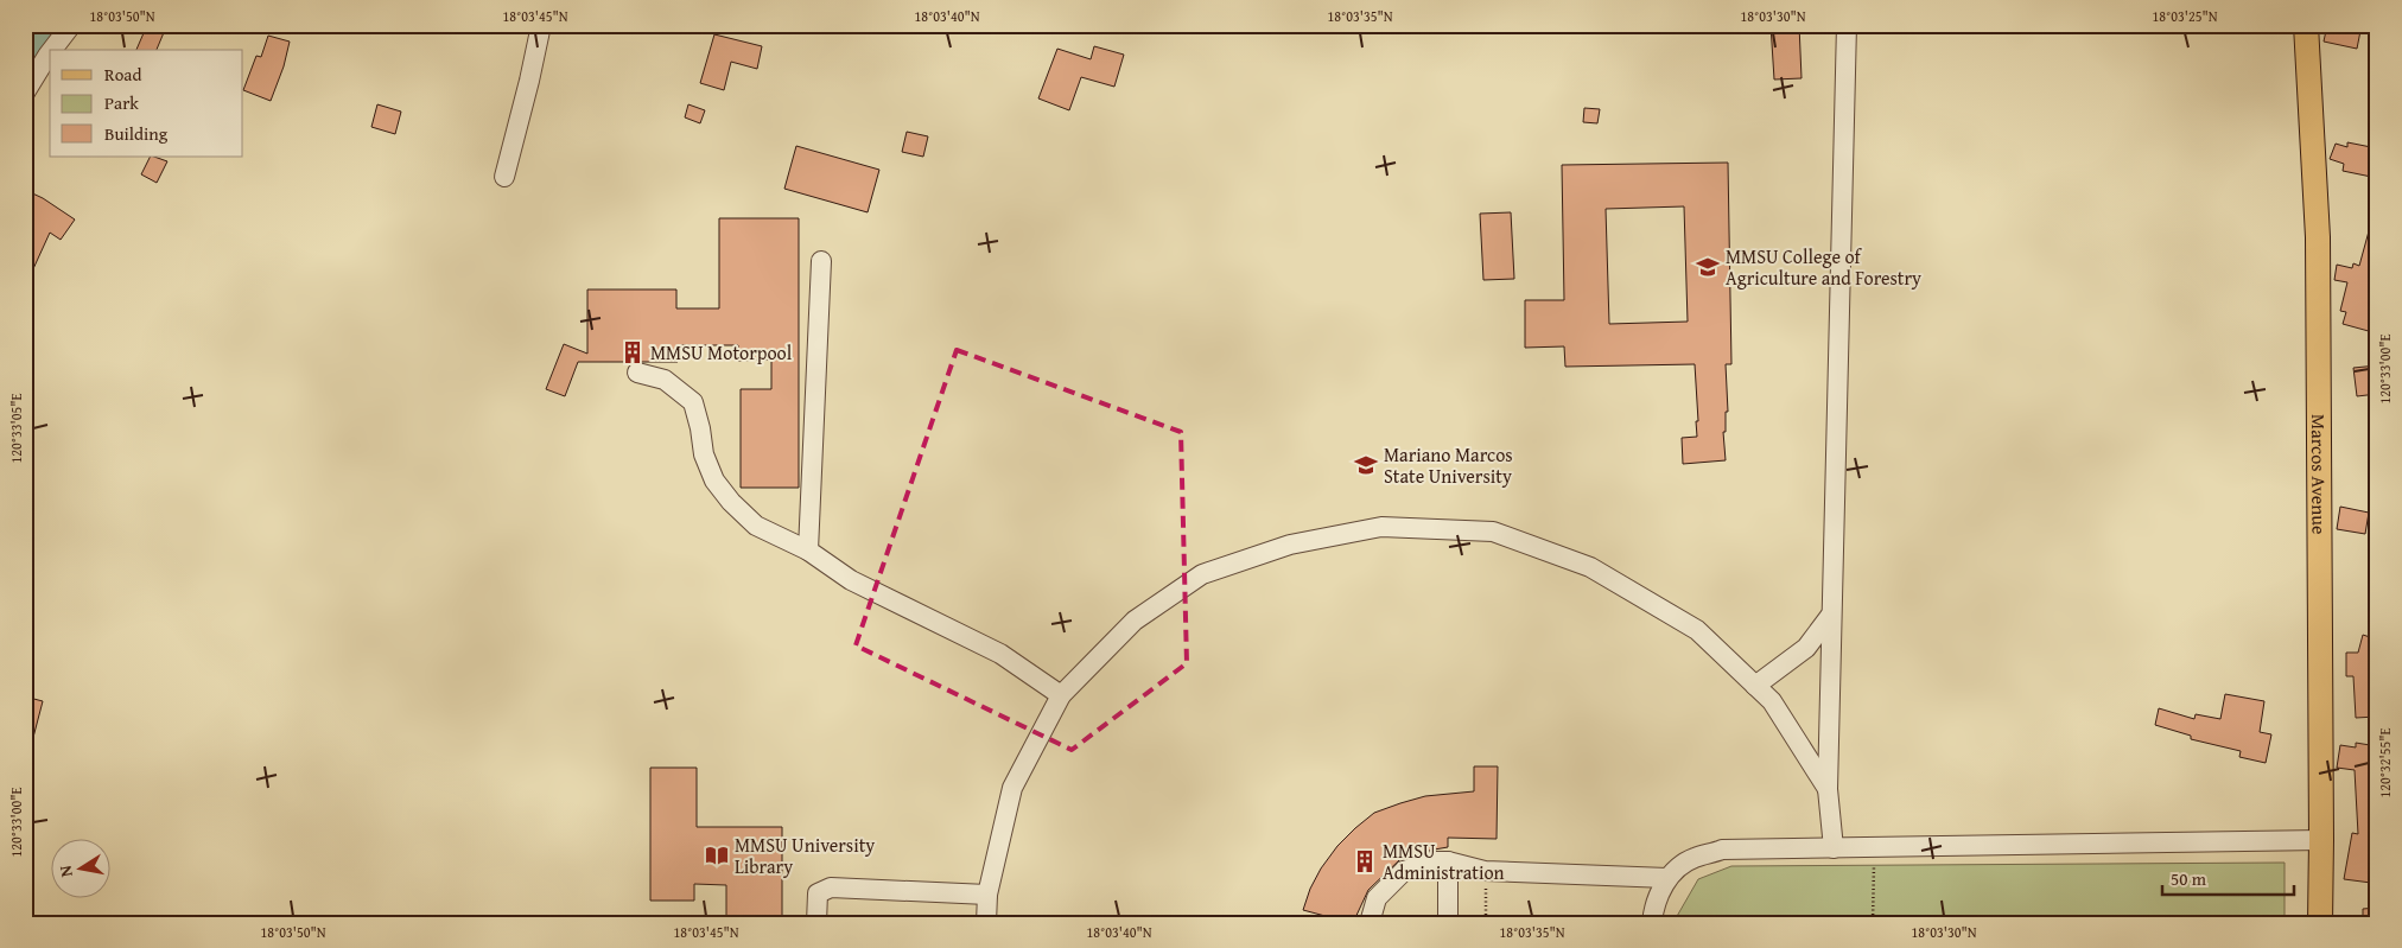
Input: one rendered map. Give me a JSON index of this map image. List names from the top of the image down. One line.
{"streets":{"main road":["Marcos Avenue"]},"places":{"school or university":["MMSU College of Agriculture and Forestry","Mariano Marcos State University"],"building":["MMSU Motorpool","MMSU Administration"],"library":["MMSU University Library"]},"legend":["Road","Park","Building"],"scale_bar":"50 m","north":"left","coordinates":["18°03'50\"N","18°03'45\"N","18°03'40\"N","18°03'35\"N","18°03'30\"N","18°03'25\"N","120°33'00\"E","120°33'05\"E","120°32'55\"E"]}
